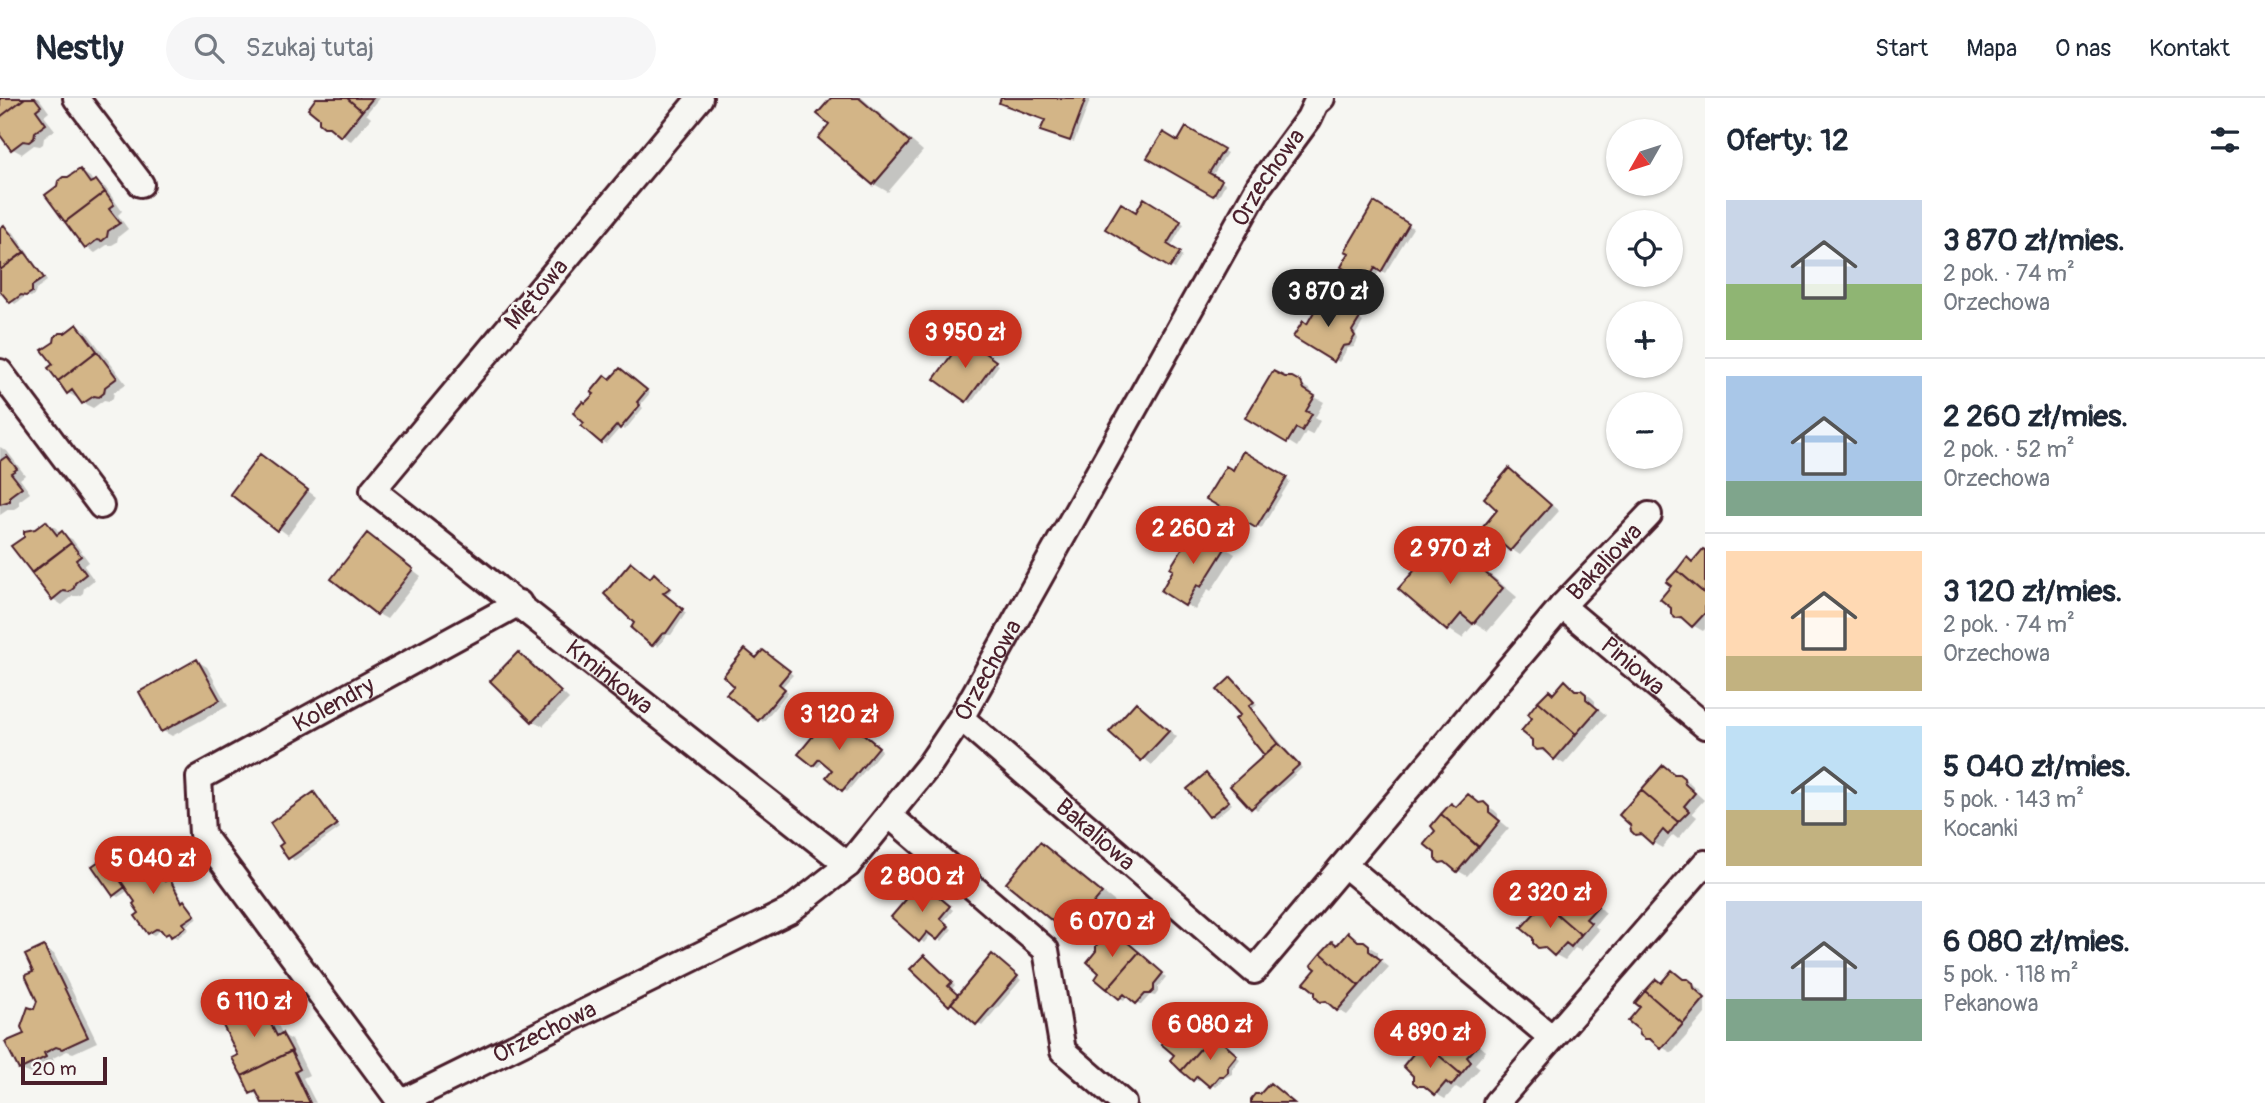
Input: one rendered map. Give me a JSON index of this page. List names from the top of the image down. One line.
{"streets":{"street":["Orzechowa","Miętowa","Bakaliowa","Piniowa","Kminkowa","Kolendry"]},"crossings":[["Orzechowa","Bakaliowa"],["Orzechowa","Kminkowa"],["Orzechowa","Kolendry"],["Miętowa","Kminkowa"],["Bakaliowa","Piniowa"],["Kminkowa","Kolendry"]],"scale_bar":"20 m","north":"bottom left","page":{"header":"Nestly","search":"Szukaj tutaj","nav":["Start","Mapa","O nas","Kontakt"],"heading":"Oferty: 12","map_buttons":["+","−"],"list":[{"name":"3 870 zł/mies.","note":"2 pok. · 74 m² · Orzechowa"},{"name":"2 260 zł/mies.","note":"2 pok. · 52 m² · Orzechowa"},{"name":"3 120 zł/mies.","note":"2 pok. · 74 m² · Orzechowa"},{"name":"5 040 zł/mies.","note":"5 pok. · 143 m² · Kocanki"},{"name":"6 080 zł/mies.","note":"5 pok. · 118 m² · Pekanowa"}],"price":["3 870 zł","3 950 zł","2 260 zł","2 970 zł","3 120 zł","5 040 zł","2 800 zł","2 320 zł","6 070 zł","6 110 zł","6 080 zł","4 890 zł"],"scale":"20 m"}}
